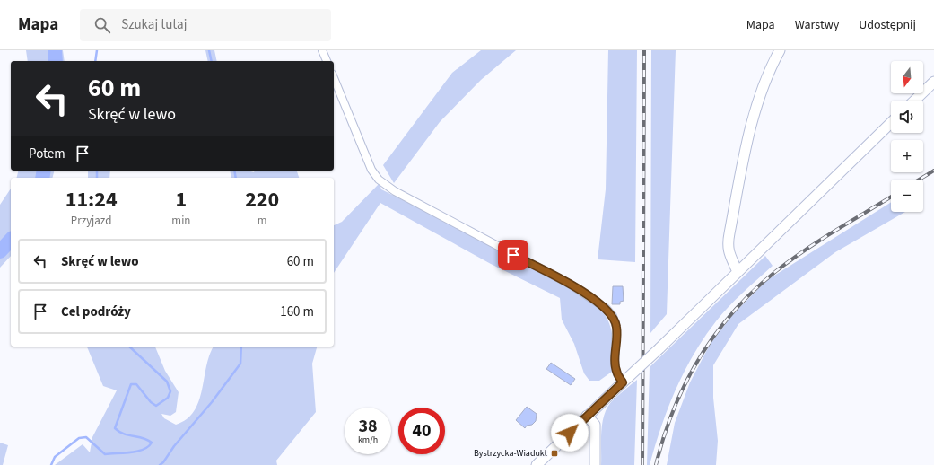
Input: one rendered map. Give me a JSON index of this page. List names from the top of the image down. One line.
{"places":{"transit":["Bystrzycka-Wiadukt"]},"north":"bottom","page":{"header":"Mapa","search":"Szukaj tutaj","nav":["Mapa","Warstwy","Udostępnij"],"map_buttons":["+","−"],"turn":["60 m","Skręć w lewo"],"then":"Potem","eta":["11:24","Przyjazd","1","min","220","m"],"list":[{"name":"Skręć w lewo","value":"60 m"},{"name":"Cel podróży","value":"160 m"}],"speed":"38 km/h","limit":"40"}}
